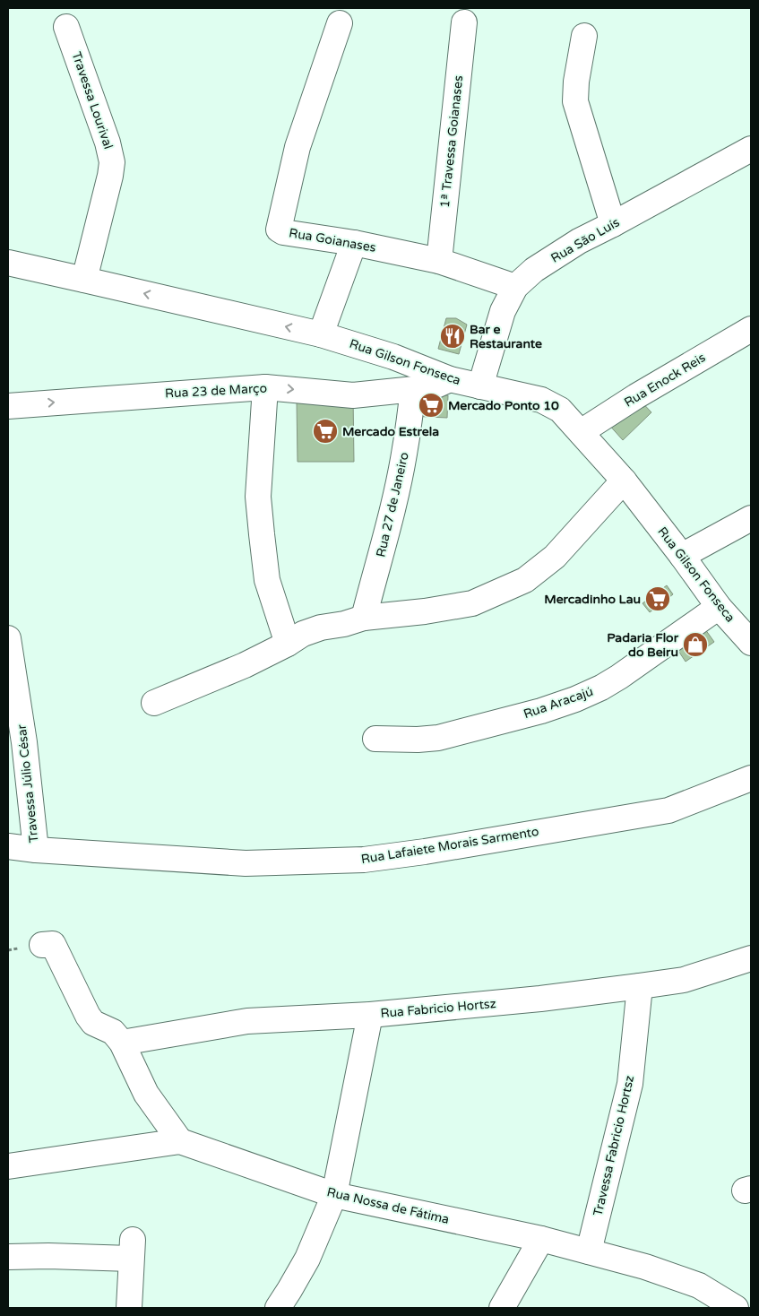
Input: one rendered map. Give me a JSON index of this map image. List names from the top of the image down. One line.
{"streets":{"street":["Travessa Lourival","1ª Travessa Goianases","Rua Goianases","Rua São Luís","Rua Gilson Fonseca","Rua Enock Reis","Rua 23 de Março","Rua 27 de Janeiro","Rua Aracajú","Travessa Júlio César","Rua Lafaiete Morais Sarmento","Rua Fabricio Hortsz","Travessa Fabricio Hortsz","Rua Nossa de Fátima"]},"crossings":[["Travessa Lourival","Rua Gilson Fonseca"],["1ª Travessa Goianases","Rua Goianases"],["Rua Goianases","Rua São Luís"],["Rua São Luís","Rua Gilson Fonseca"],["Rua Gilson Fonseca","Rua Enock Reis"],["Rua Gilson Fonseca","Rua 23 de Março"],["Rua Gilson Fonseca","Rua Aracajú"],["Rua 23 de Março","Rua 27 de Janeiro"],["Travessa Júlio César","Rua Lafaiete Morais Sarmento"],["Rua Fabricio Hortsz","Travessa Fabricio Hortsz"],["Travessa Fabricio Hortsz","Rua Nossa de Fátima"]],"one_way":["Rua 23 de Março"],"places":{"restaurant":["Bar e Restaurante"],"supermarket":["Mercado Ponto 10","Mercado Estrela","Mercadinho Lau"],"shop":["Padaria Flor do Beiru"]}}
